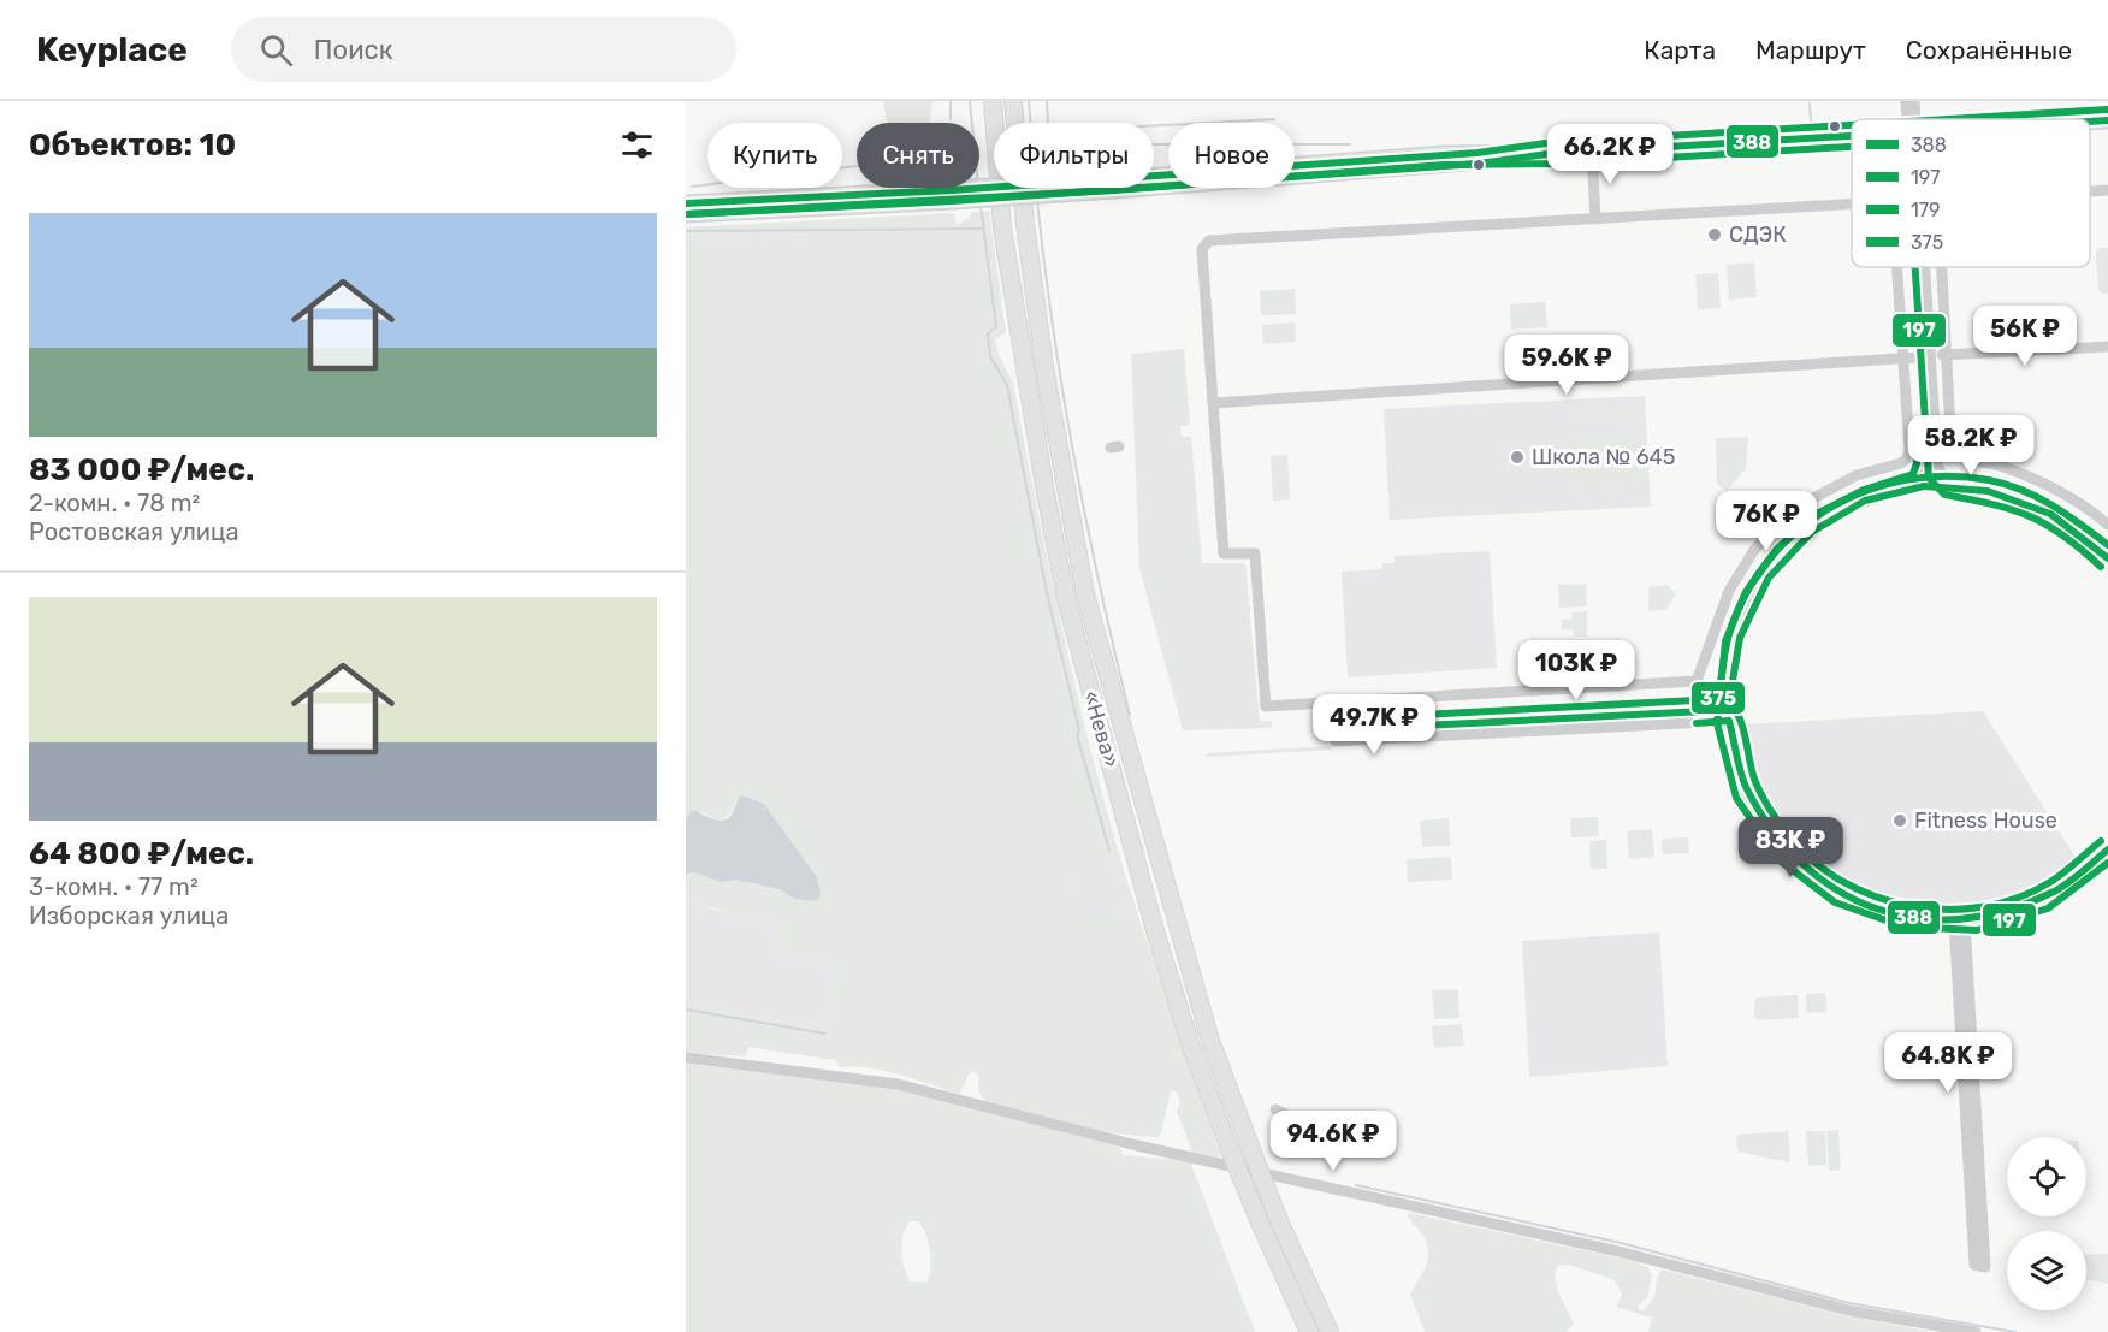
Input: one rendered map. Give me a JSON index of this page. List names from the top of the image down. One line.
{"streets":{"highway":["«Нева»"]},"places":["СДЭК","Школа № 645","Fitness House"],"lines":["transit line 179","transit line 388","transit line 197","transit line 375"],"legend":["388","197","179","375"],"page":{"header":"Keyplace","search":"Поиск","nav":["Карта","Маршрут","Сохранённые"],"heading":"Объектов: 10","chip":["Купить","Снять","Фильтры","Новое"],"price":["66.2K ₽","56K ₽","59.6K ₽","58.2K ₽","76K ₽","103K ₽","49.7K ₽","83K ₽","64.8K ₽","94.6K ₽"],"list":[{"name":"83 000 ₽/мес.","note":"2-комн. · 78 m² · Ростовская улица"},{"name":"64 800 ₽/мес.","note":"3-комн. · 77 m² · Изборская улица"}]}}
